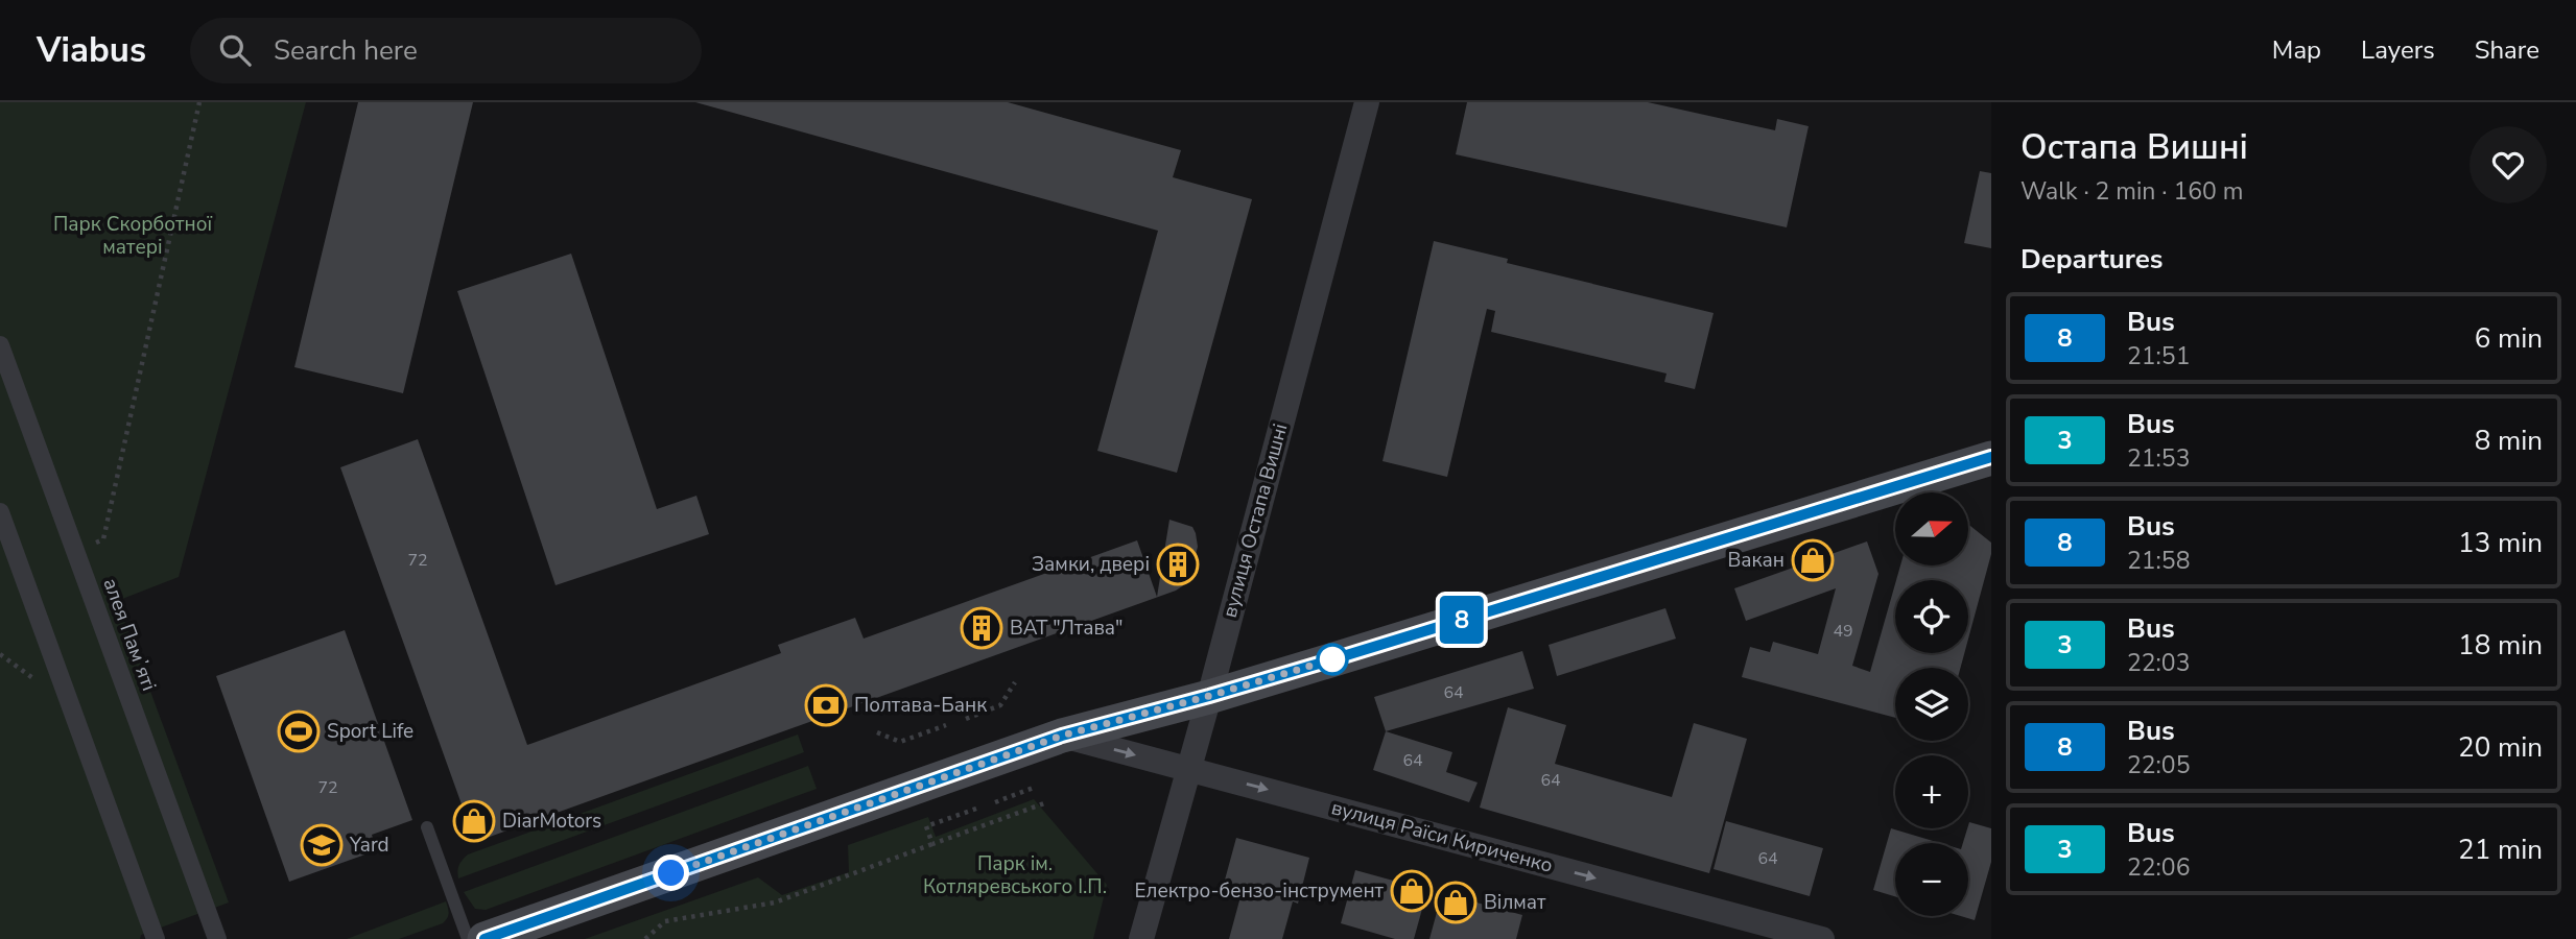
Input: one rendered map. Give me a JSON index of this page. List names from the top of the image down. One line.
{"streets":{"street":["вулиця Остапа Вишні","алея Памʼяті","вулиця Раїси Кириченко"]},"crossings":[["вулиця Остапа Вишні","вулиця Раїси Кириченко"]],"one_way":["вулиця Раїси Кириченко"],"parks":["Парк Скорботної матері","Парк ім. Котляревського І.П."],"places":{"shop":["Вакан","DiarMotors","Електро-бензо-інструмент","Вілмат"],"building":["Замки, двері","ВАТ \"Лтава\""],"bank":["Полтава-Банк"],"sports":["Sport Life"],"school or university":["Yard"]},"lines":["bus line 8"],"house_numbers":["72","49","64","64","64","72","64"],"north":"right","page":{"header":"Viabus","search":"Search here","nav":["Map","Layers","Share"],"on_map":"8","heading":[["Остапа Вишні","Walk · 2 min · 160 m"],"Departures"],"list":[{"mark":"8","name":"Bus","note":"21:51","value":"6 min"},{"mark":"3","name":"Bus","note":"21:53","value":"8 min"},{"mark":"8","name":"Bus","note":"21:58","value":"13 min"},{"mark":"3","name":"Bus","note":"22:03","value":"18 min"},{"mark":"8","name":"Bus","note":"22:05","value":"20 min"},{"mark":"3","name":"Bus","note":"22:06","value":"21 min"}],"map_buttons":["+","−"]}}
